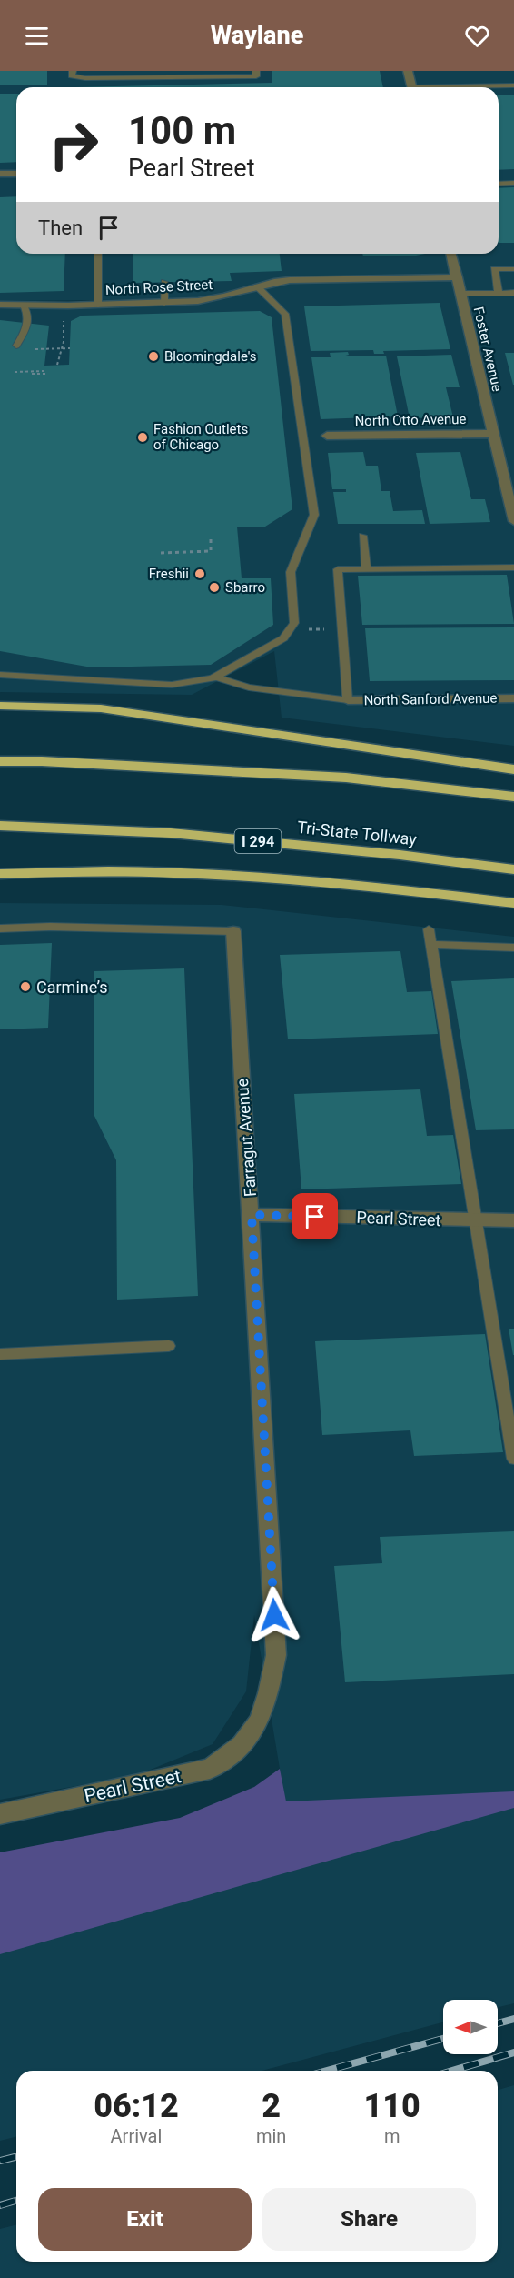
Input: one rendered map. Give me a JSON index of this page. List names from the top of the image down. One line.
{"streets":{"highway":["Tri-State Tollway","I 294"],"street":["North Rose Street","Foster Avenue","North Otto Avenue","North Sanford Avenue","Farragut Avenue","Pearl Street"]},"crossings":[["North Rose Street","Foster Avenue"],["Foster Avenue","North Otto Avenue"],["Farragut Avenue","Pearl Street"]],"places":["Bloomingdale's","Fashion Outlets of Chicago","Freshii","Sbarro","Carmine’s"],"north":"left","page":{"header":"Waylane","turn":["100 m","Pearl Street"],"then":"Then","eta":["06:12","Arrival","2","min","110","m"],"buttons":["Exit","Share"]}}
